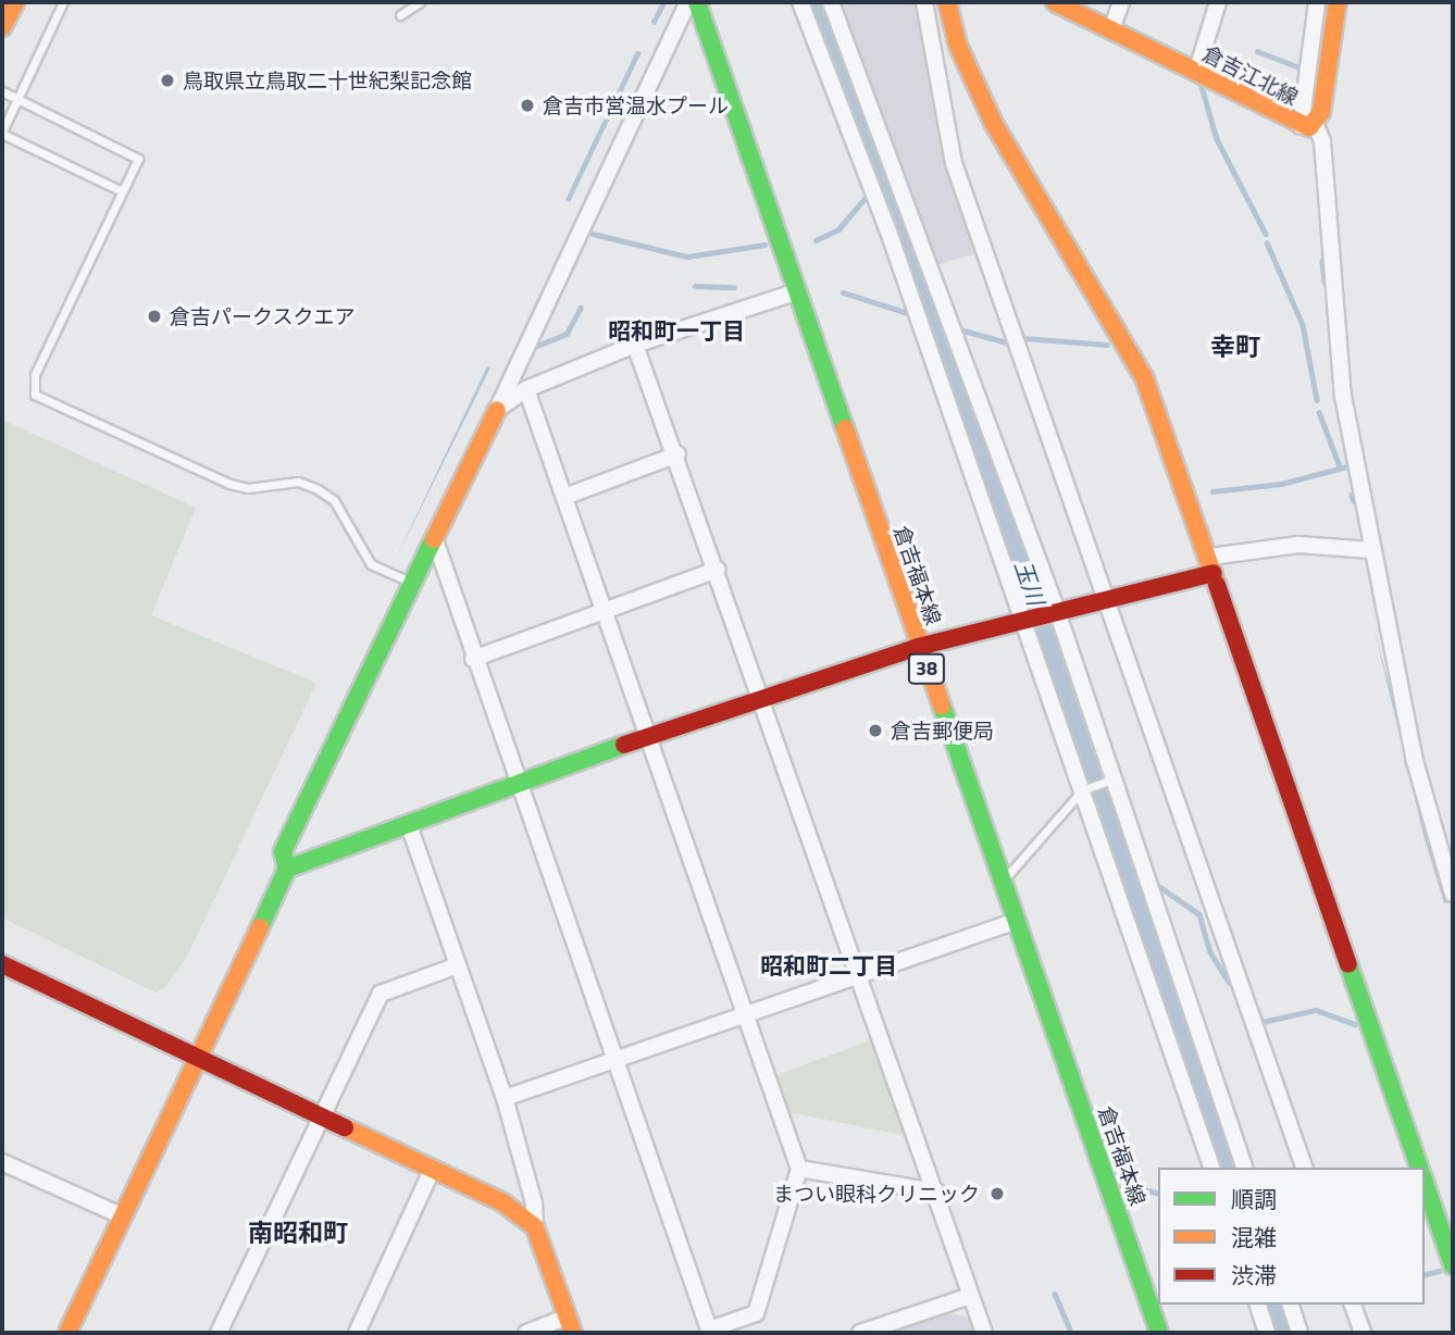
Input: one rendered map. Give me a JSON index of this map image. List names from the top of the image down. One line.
{"streets":{"street":["倉吉江北線","倉吉福本線","38"]},"districts":["昭和町一丁目","幸町","昭和町二丁目","南昭和町"],"water":["玉川"],"places":["鳥取県立鳥取二十世紀梨記念館","倉吉市営温水プール","倉吉パークスクエア","倉吉郵便局","まつい眼科クリニック"],"legend":["順調","混雑","渋滞"]}
